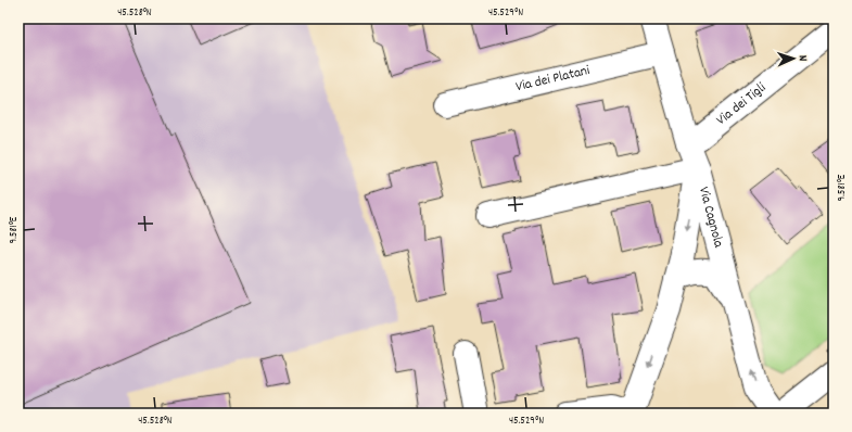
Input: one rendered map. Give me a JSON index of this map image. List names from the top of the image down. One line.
{"streets":{"street":["Via dei Platani","Via dei Tigli","Via Cagnola"]},"crossings":[["Via dei Platani","Via Cagnola"],["Via dei Tigli","Via Cagnola"]],"north":"right","coordinates":["45.528°N","45.529°N","9.581°E"]}
